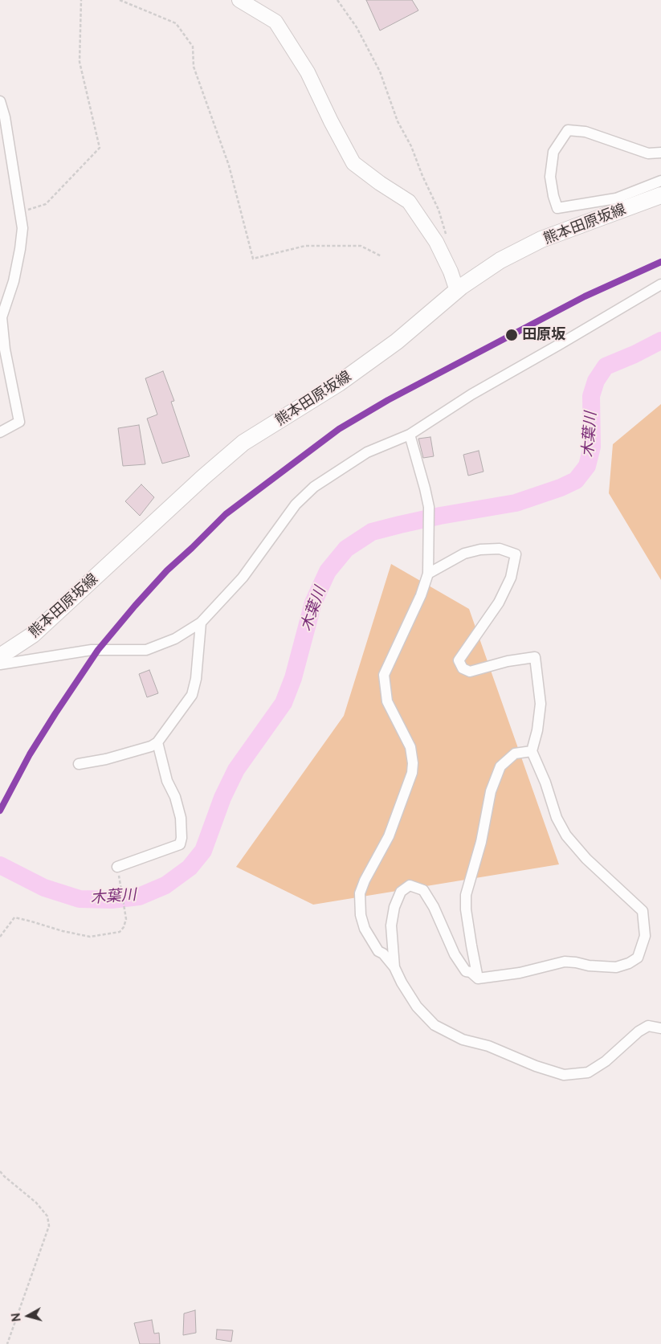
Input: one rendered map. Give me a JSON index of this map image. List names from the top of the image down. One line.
{"streets":{"main road":["熊本田原坂線"]},"water":["木葉川"],"places":["田原坂"],"north":"left"}
